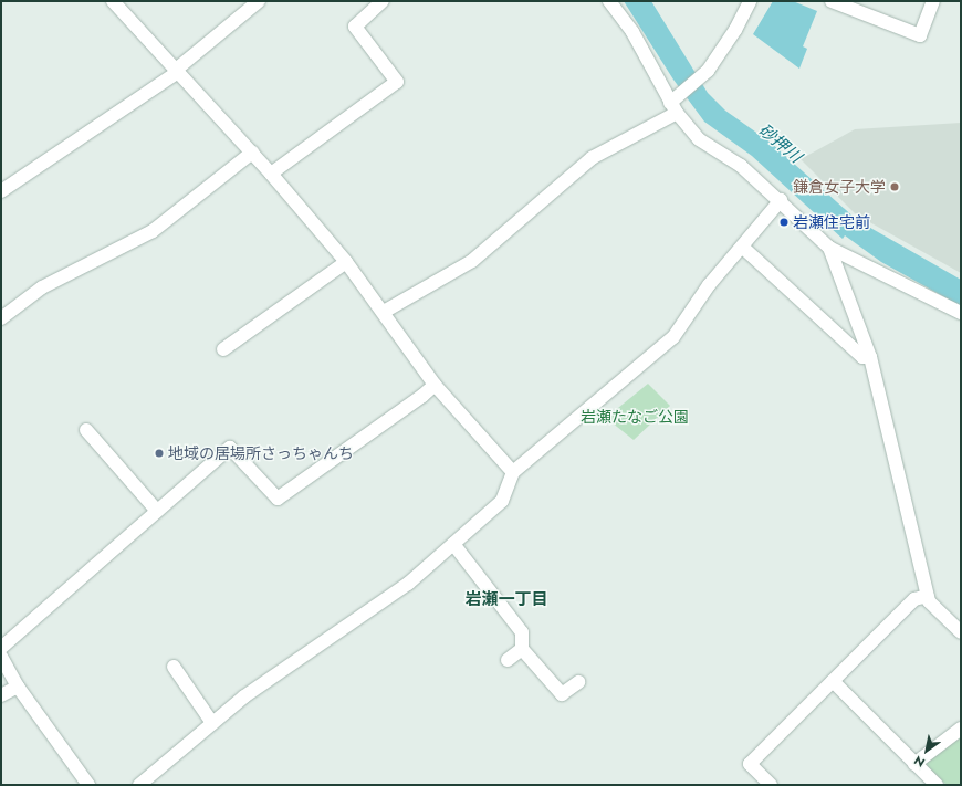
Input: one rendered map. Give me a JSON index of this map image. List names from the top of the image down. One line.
{"districts":["岩瀬一丁目"],"water":["砂押川"],"parks":["岩瀬たなご公園"],"places":["鎌倉女子大学","岩瀬住宅前","地域の居場所さっちゃんち"],"north":"bottom left"}
